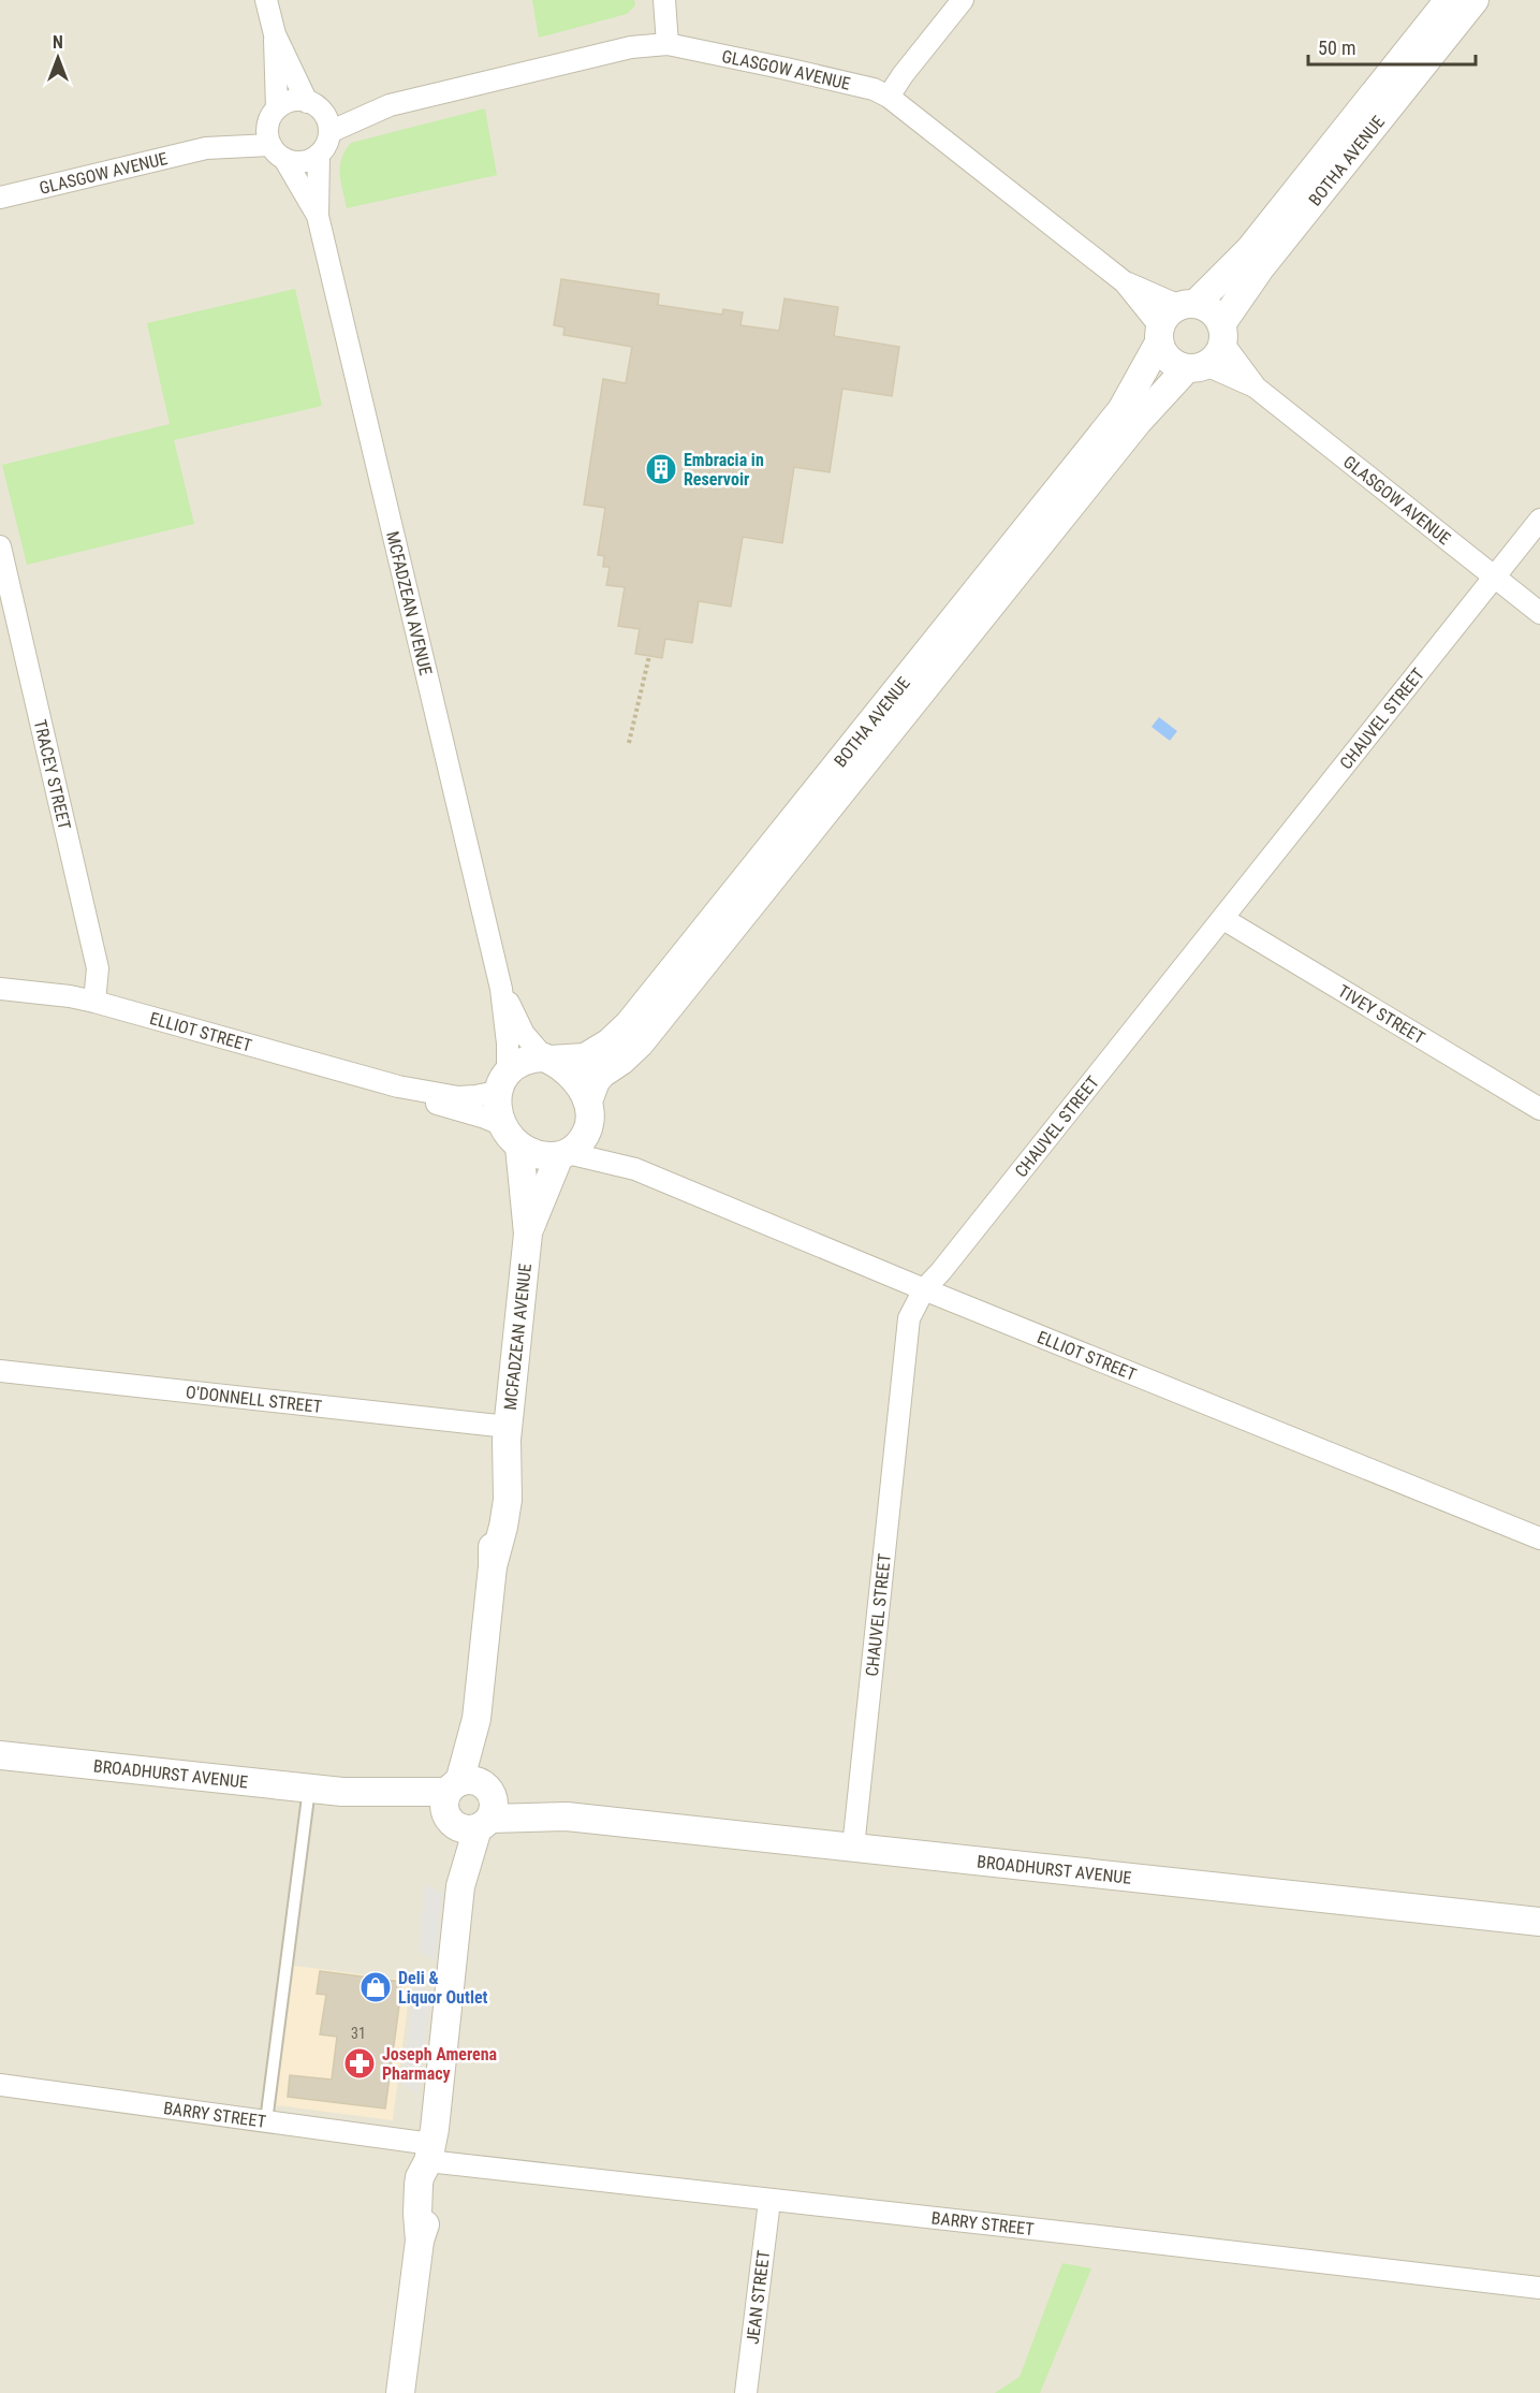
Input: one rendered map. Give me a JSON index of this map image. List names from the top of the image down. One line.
{"streets":{"street":["GLASGOW AVENUE","BOTHA AVENUE","MCFADZEAN AVENUE","CHAUVEL STREET","TRACEY STREET","TIVEY STREET","ELLIOT STREET","O'DONNELL STREET","BROADHURST AVENUE","BARRY STREET","JEAN STREET"]},"crossings":[["GLASGOW AVENUE","BOTHA AVENUE"],["GLASGOW AVENUE","MCFADZEAN AVENUE"],["GLASGOW AVENUE","CHAUVEL STREET"],["BOTHA AVENUE","MCFADZEAN AVENUE"],["BOTHA AVENUE","ELLIOT STREET"],["MCFADZEAN AVENUE","ELLIOT STREET"],["MCFADZEAN AVENUE","O'DONNELL STREET"],["MCFADZEAN AVENUE","BROADHURST AVENUE"],["MCFADZEAN AVENUE","BARRY STREET"],["CHAUVEL STREET","TIVEY STREET"],["CHAUVEL STREET","ELLIOT STREET"],["CHAUVEL STREET","BROADHURST AVENUE"],["TRACEY STREET","ELLIOT STREET"],["BARRY STREET","JEAN STREET"]],"places":{"building":["Embracia in Reservoir"],"shop":["Deli & Liquor Outlet"],"pharmacy":["Joseph Amerena Pharmacy"]},"house_numbers":["31"],"scale_bar":"50 m","north":"top"}
